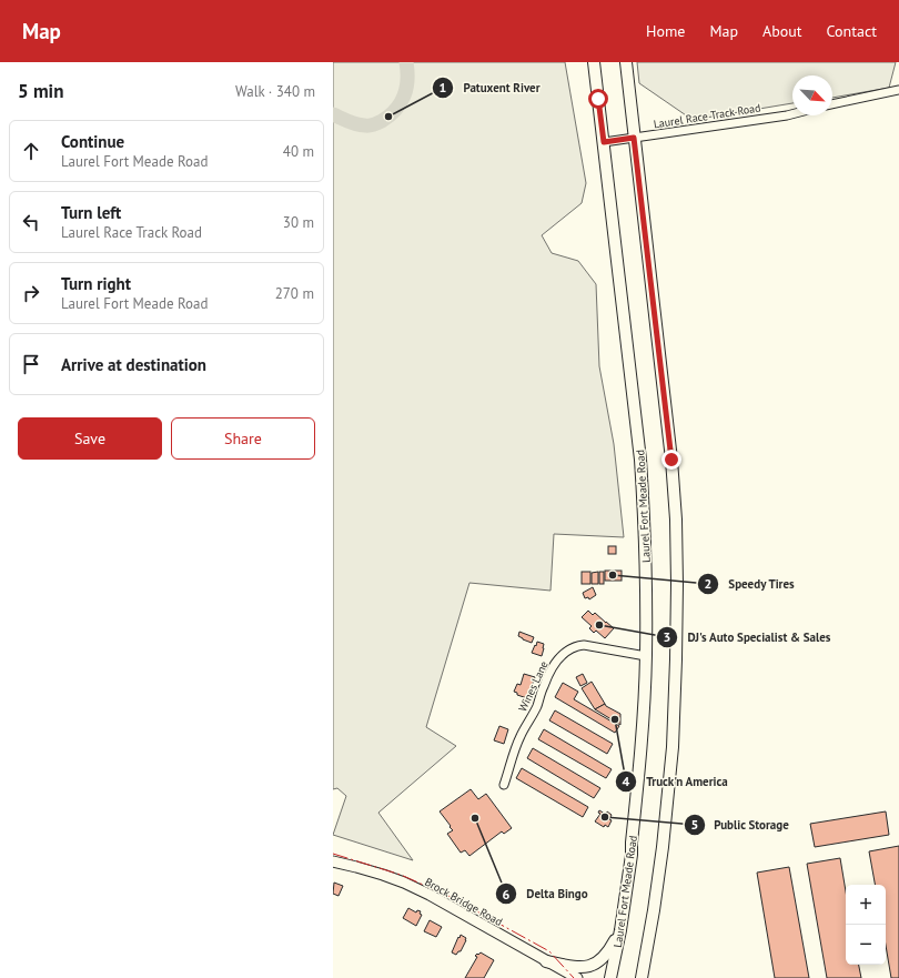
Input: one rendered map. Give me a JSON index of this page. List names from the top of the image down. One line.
{"streets":{"main road":["Laurel Fort Meade Road"],"street":["Laurel Race Track Road","Wines Lane","Brock Bridge Road"]},"crossings":[["Laurel Race Track Road","Laurel Fort Meade Road"],["Laurel Fort Meade Road","Wines Lane"]],"places":["Patuxent River","Speedy Tires","DJ's Auto Specialist & Sales","Truck'n America","Public Storage","Delta Bingo"],"north":"bottom right","page":{"header":"Map","nav":["Home","Map","About","Contact"],"heading":["5 min","Walk · 340 m"],"list":[["Continue","Laurel Fort Meade Road","40 m"],["Turn left","Laurel Race Track Road","30 m"],["Turn right","Laurel Fort Meade Road","270 m"],"Arrive at destination"],"buttons":["Save","Share"],"map_buttons":["+","−"]}}
